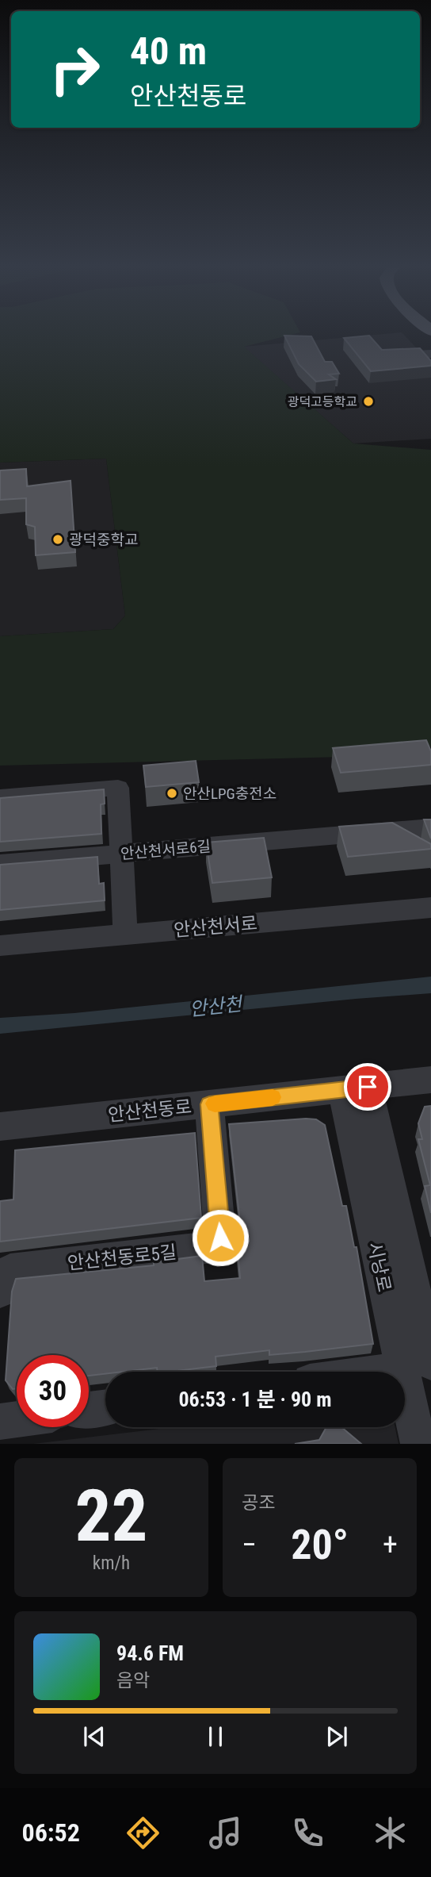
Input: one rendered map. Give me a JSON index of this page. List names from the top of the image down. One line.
{"streets":{"street":["안산천서로6길","안산천서로","안산천동로","안산천동로5길","시낭로"]},"crossings":[["안산천동로","안산천동로5길"],["안산천동로","시낭로"]],"water":["안산천"],"places":["광덕고등학교","광덕중학교","안산LPG충전소"],"page":{"turn":["40 m","안산천동로"],"limit":"30","trip":"06:53 · 1 분 · 90 m","tile":[["22","km/h"],"공조"],"heat":["−","20°","+"],"song":["94.6 FM","음악"],"tabs":"06:52"}}
